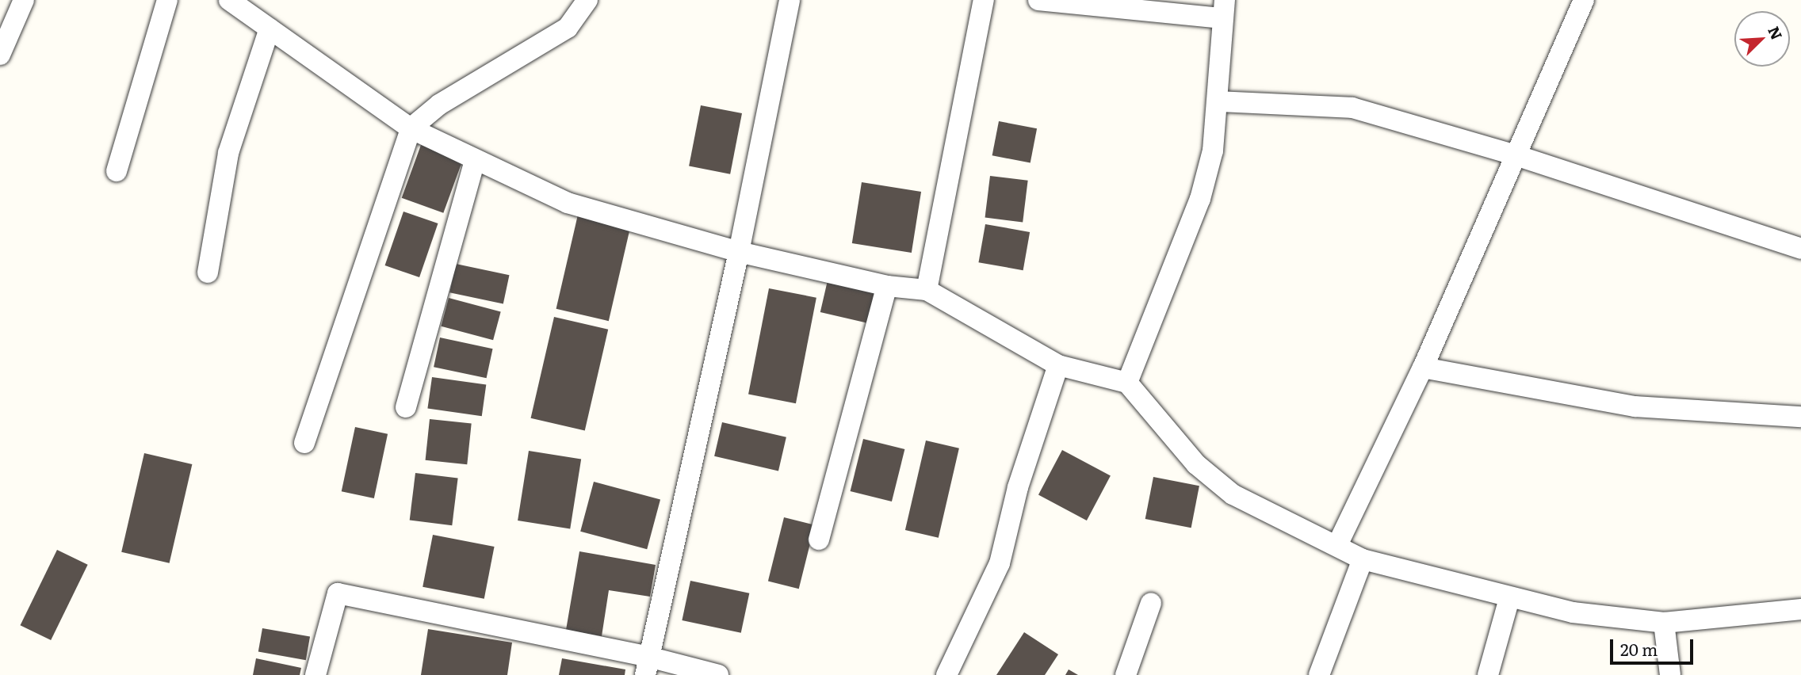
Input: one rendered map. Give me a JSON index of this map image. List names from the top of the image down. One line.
{"scale_bar":"20 m","north":"top right"}
